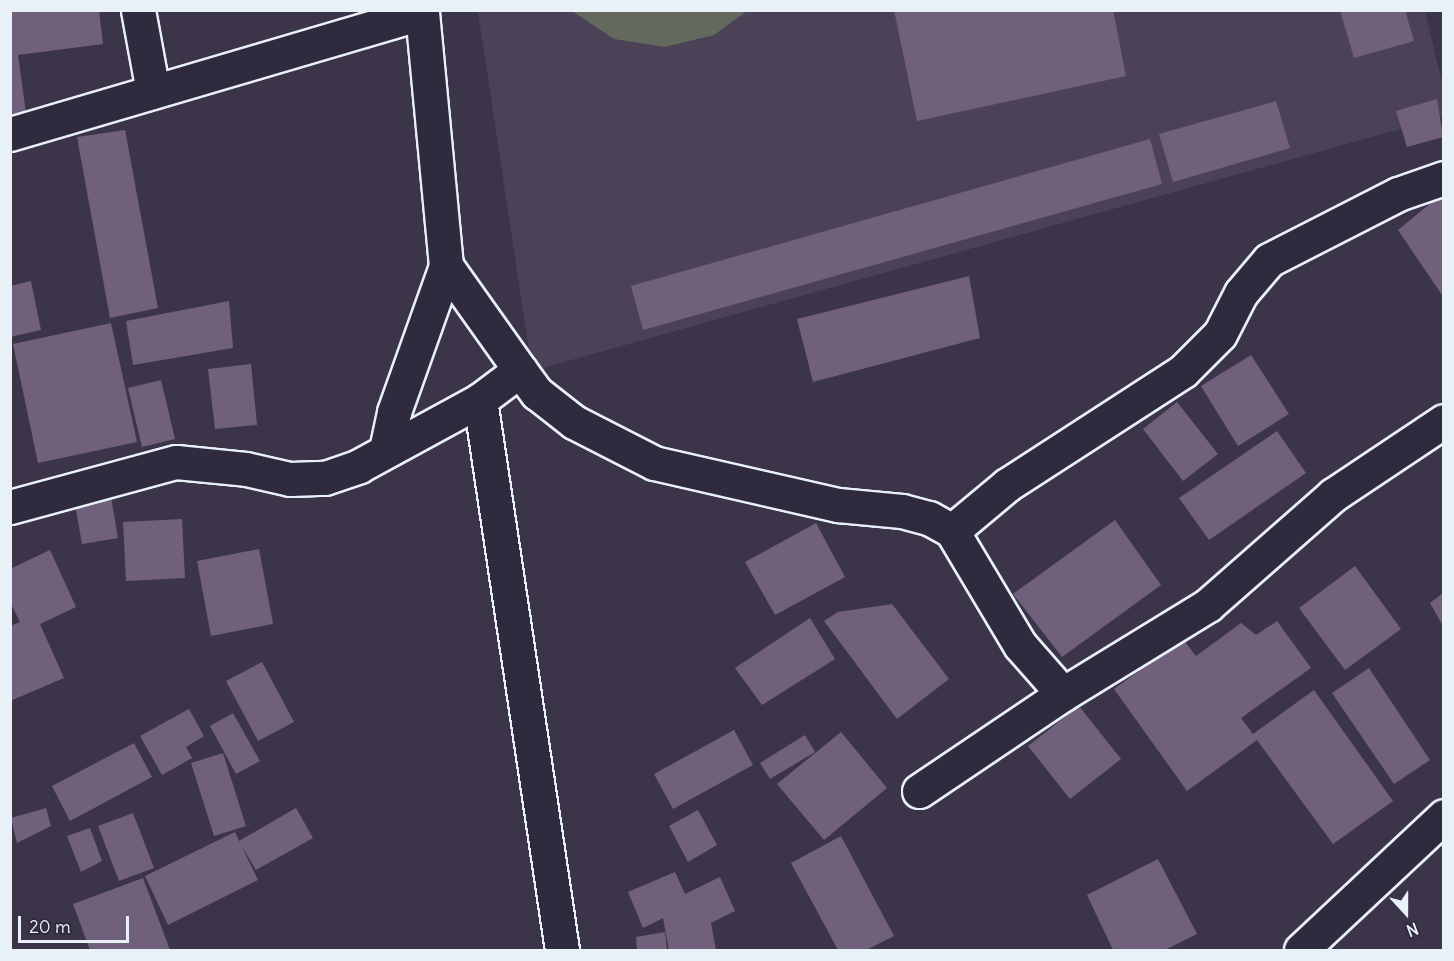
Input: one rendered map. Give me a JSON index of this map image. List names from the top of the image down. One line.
{"scale_bar":"20 m","north":"bottom"}
